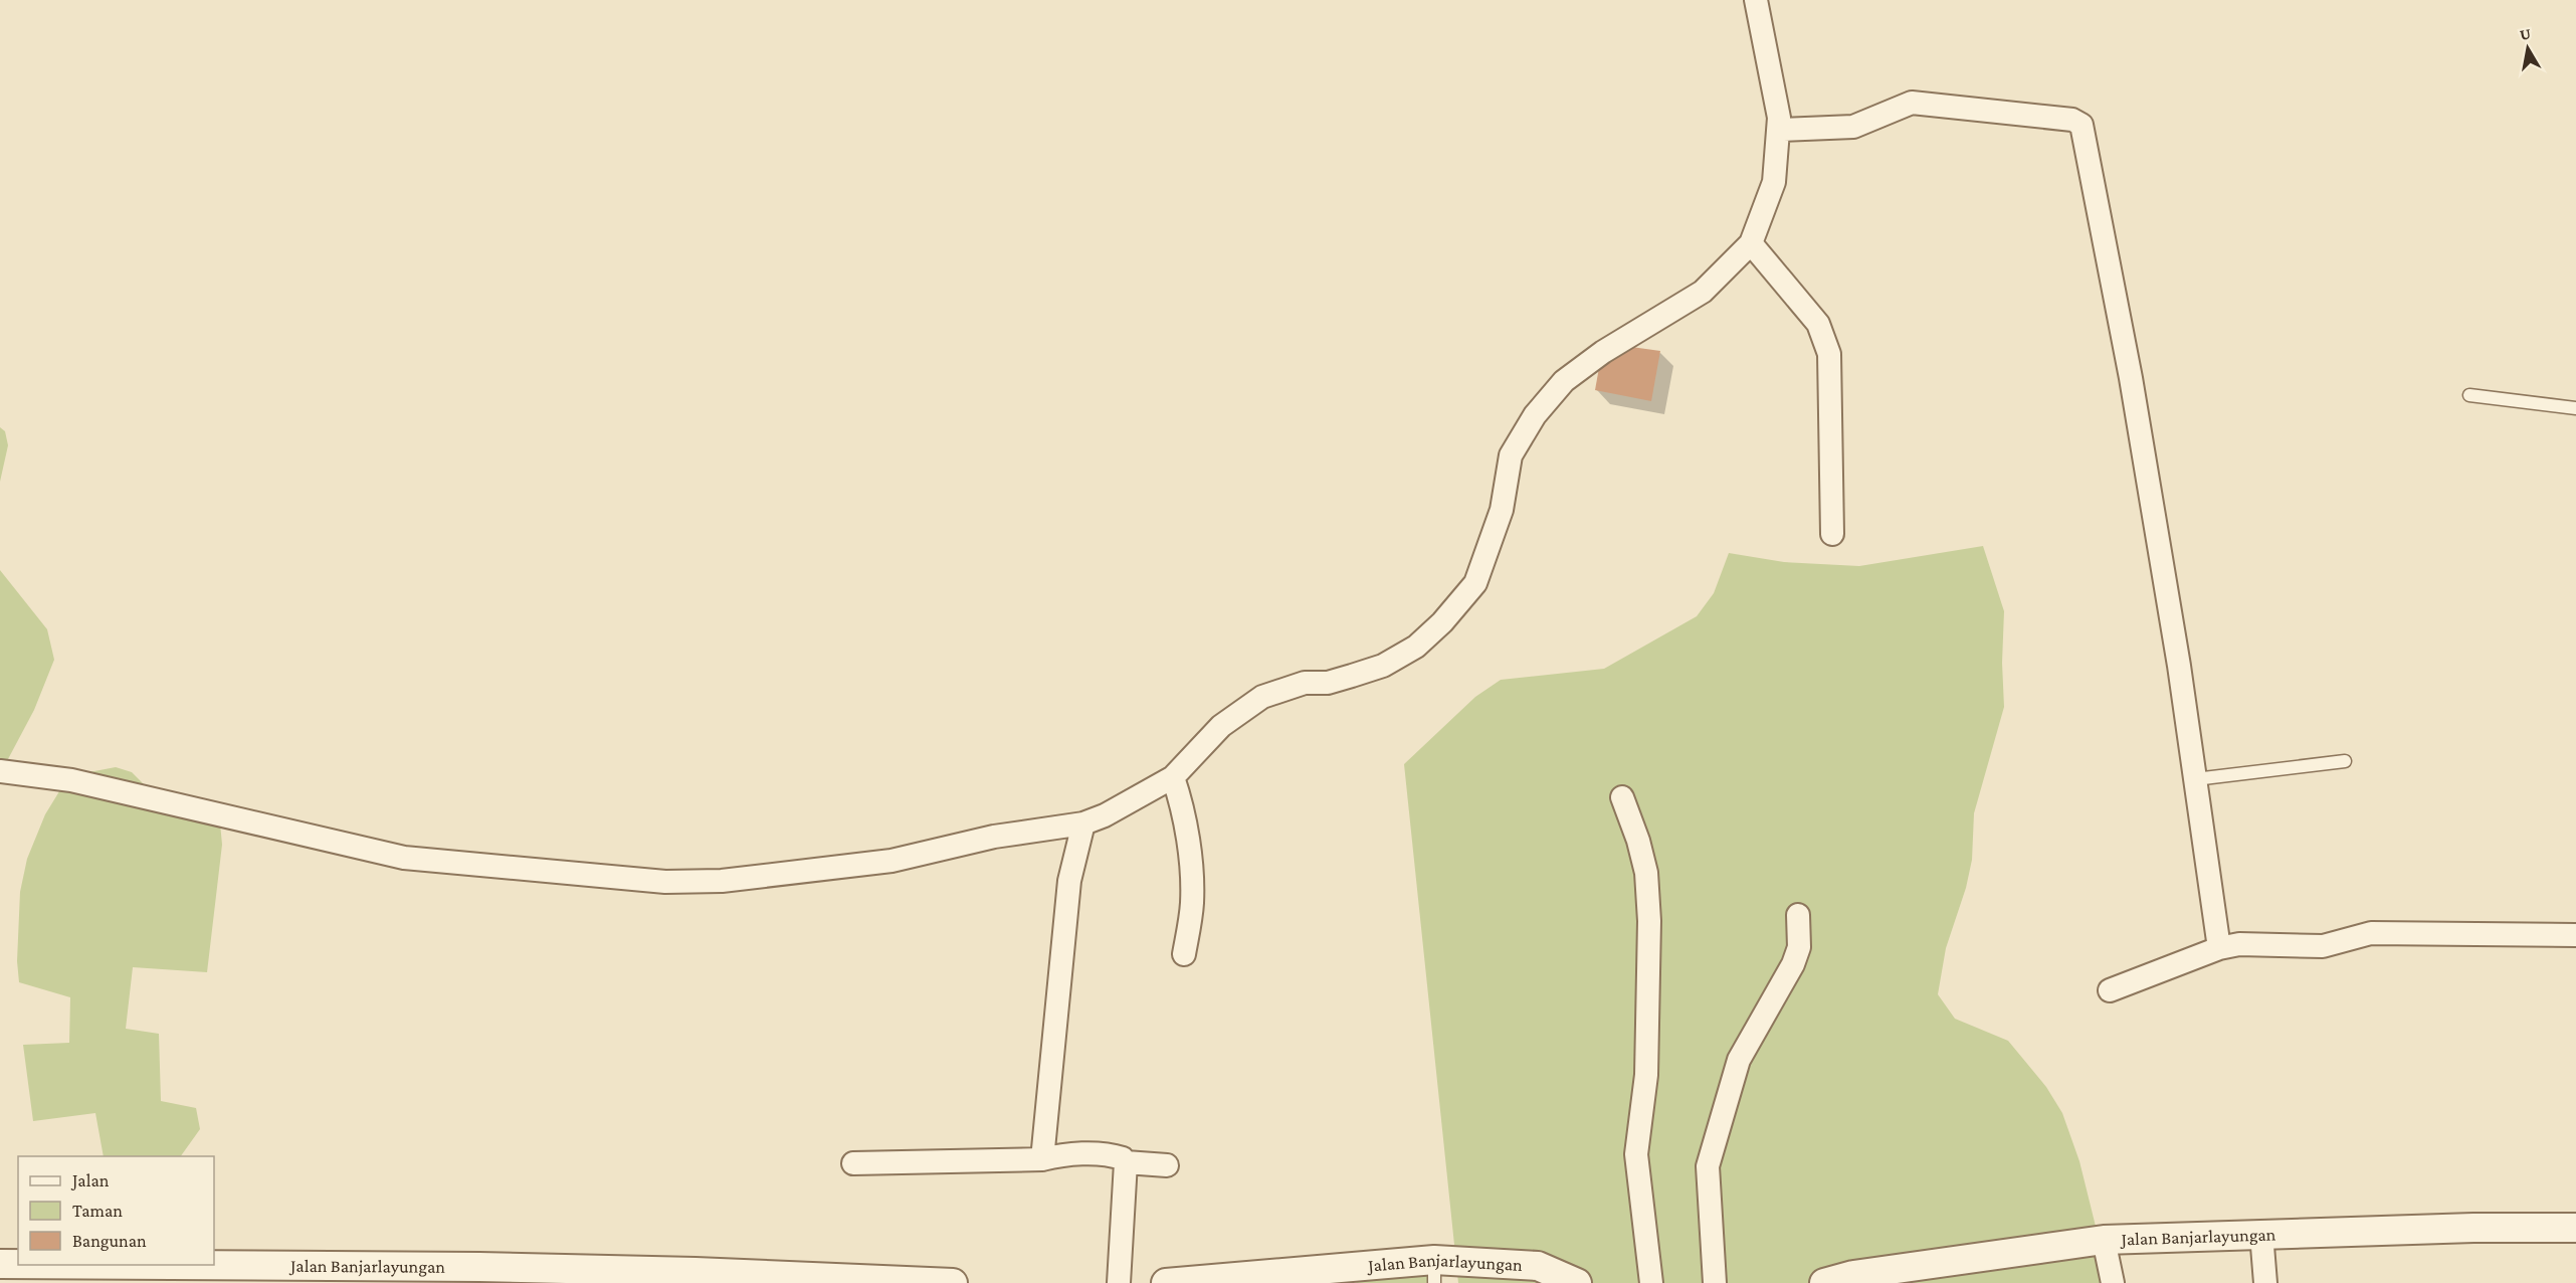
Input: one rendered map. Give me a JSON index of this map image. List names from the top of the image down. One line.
{"streets":{"street":["Jalan Banjarlayungan"]},"legend":["Jalan","Taman","Bangunan"],"north":"top"}
